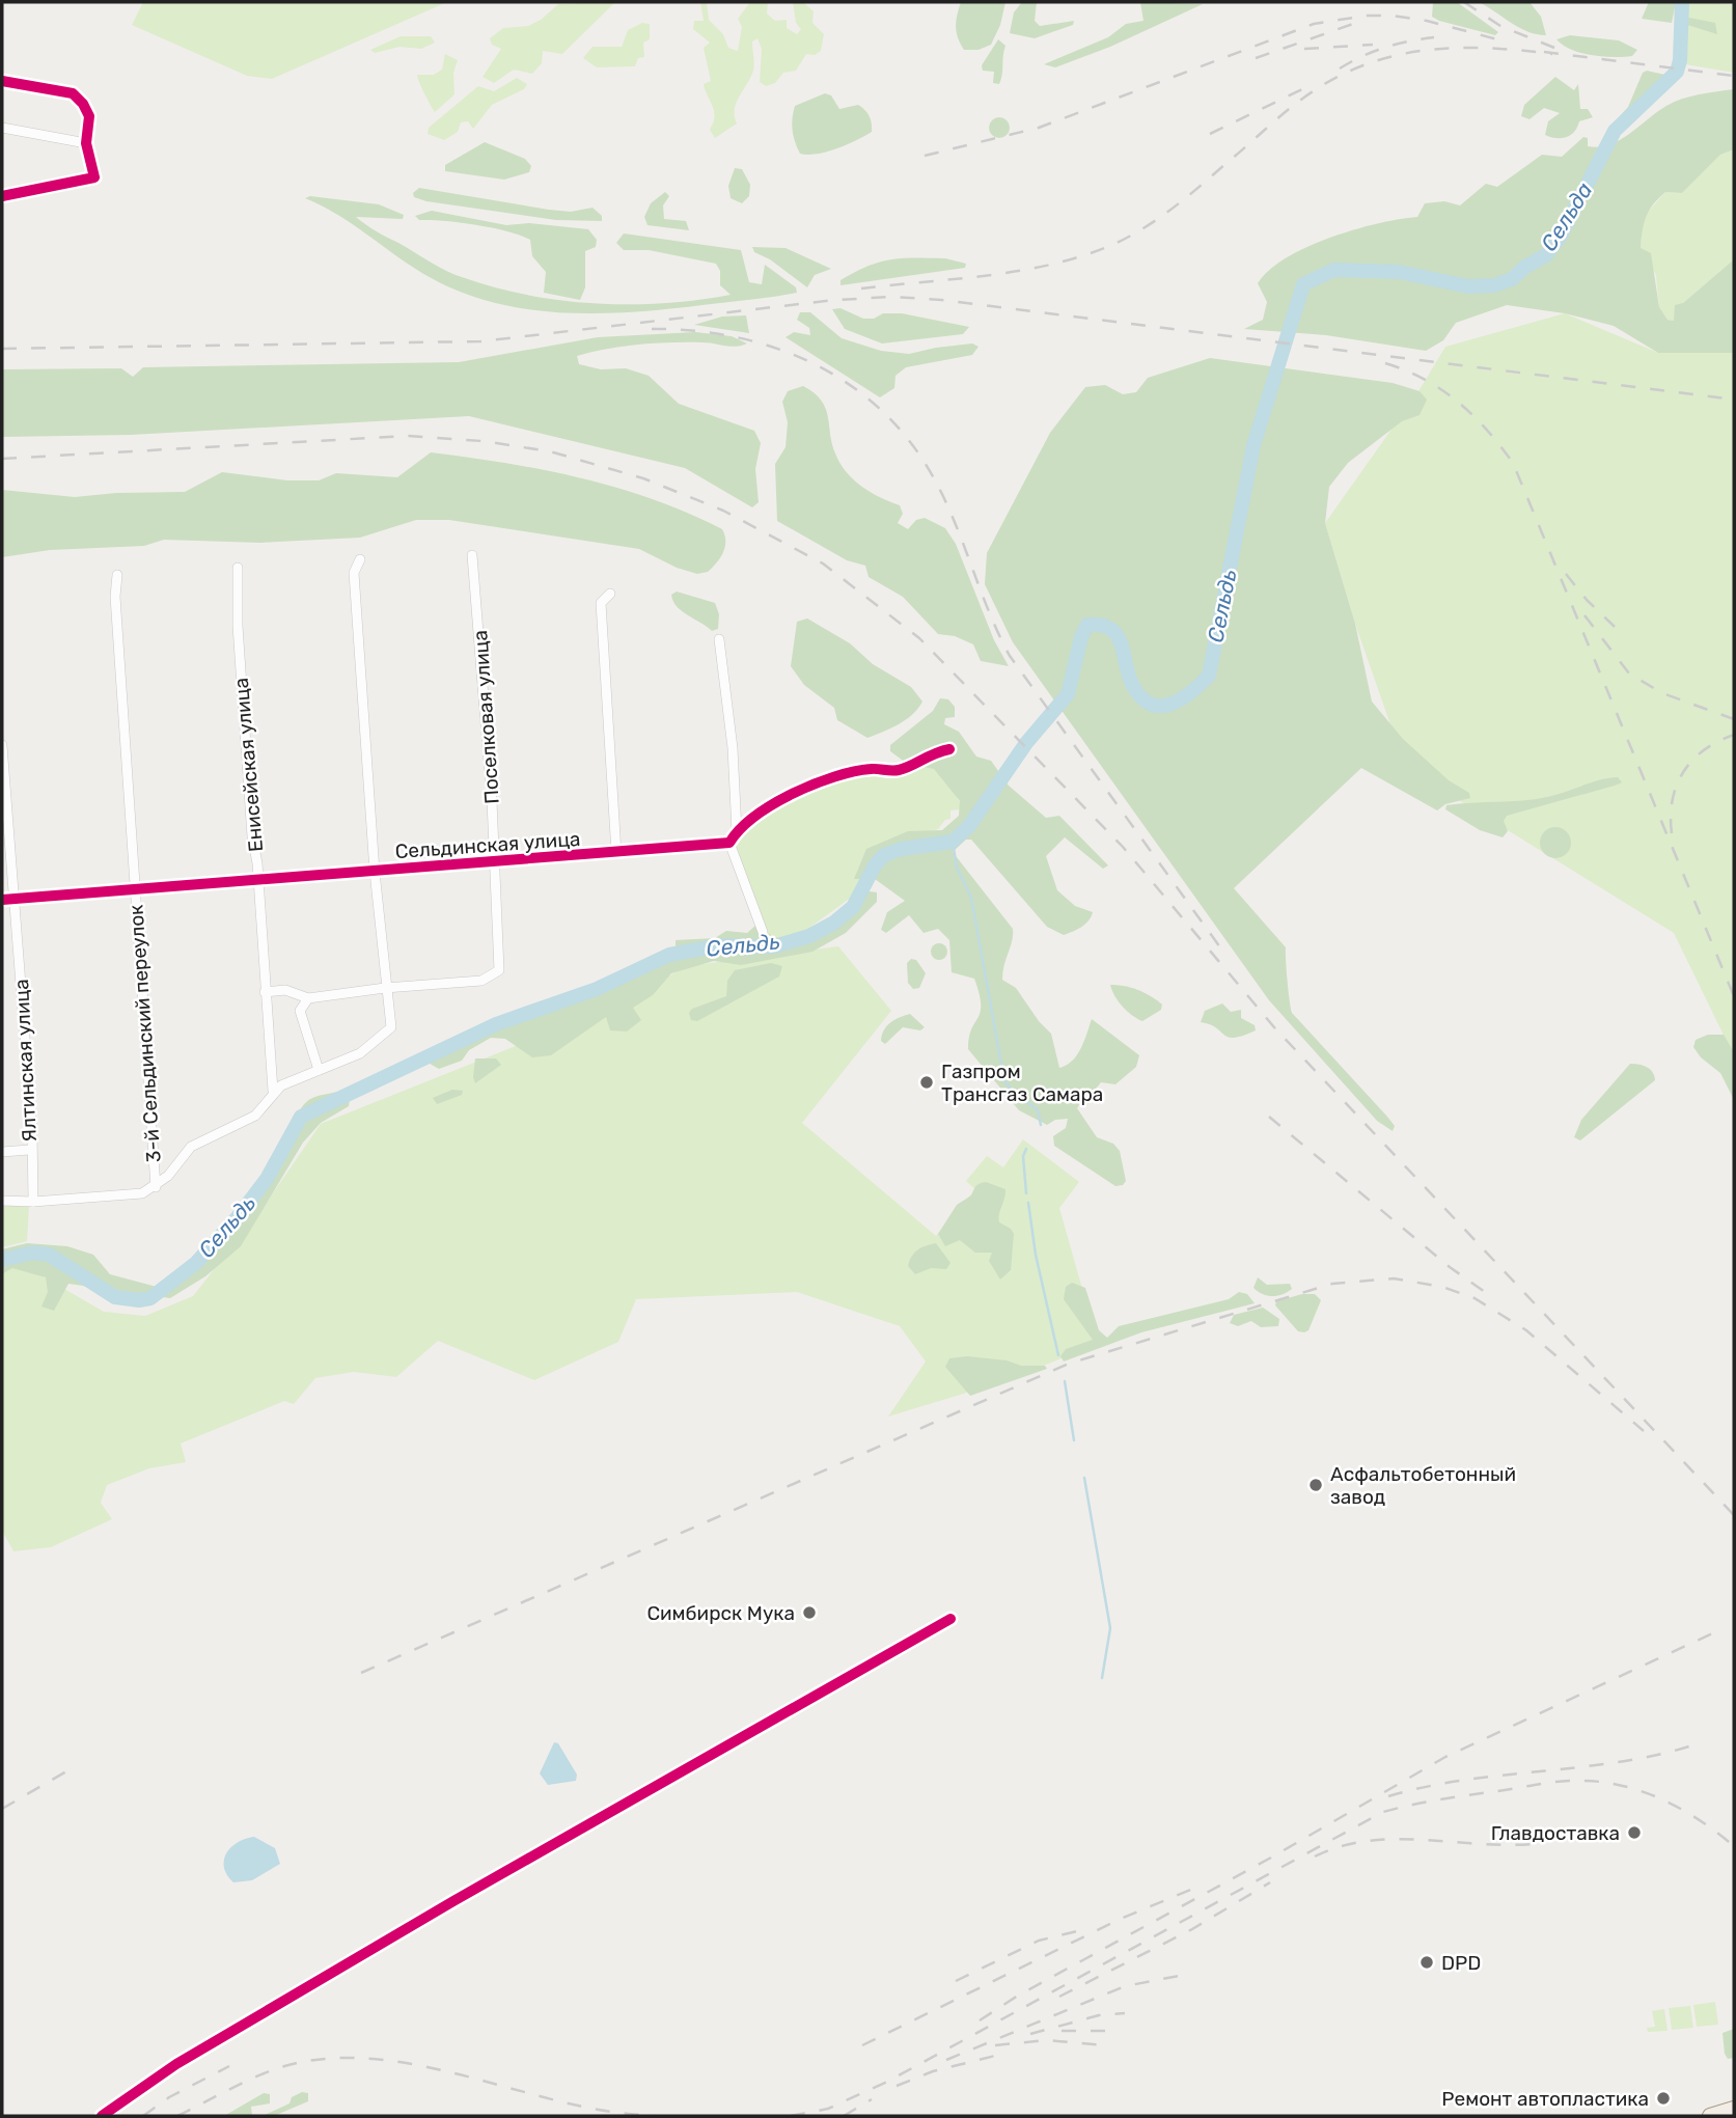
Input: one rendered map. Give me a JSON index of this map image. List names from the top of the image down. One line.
{"streets":{"street":["Поселковая улица","Енисейская улица","Сельдинская улица","3-й Сельдинский переулок","Ялтинская улица"]},"crossings":[["Поселковая улица","Сельдинская улица"],["Енисейская улица","Сельдинская улица"],["Сельдинская улица","3-й Сельдинский переулок"],["Сельдинская улица","Ялтинская улица"]],"water":["Сельда","Сельдь"],"places":["Газпром Трансгаз Самара","Асфальтобетонный завод","Симбирск Мука","Главдоставка","DPD","Ремонт автопластика"]}
